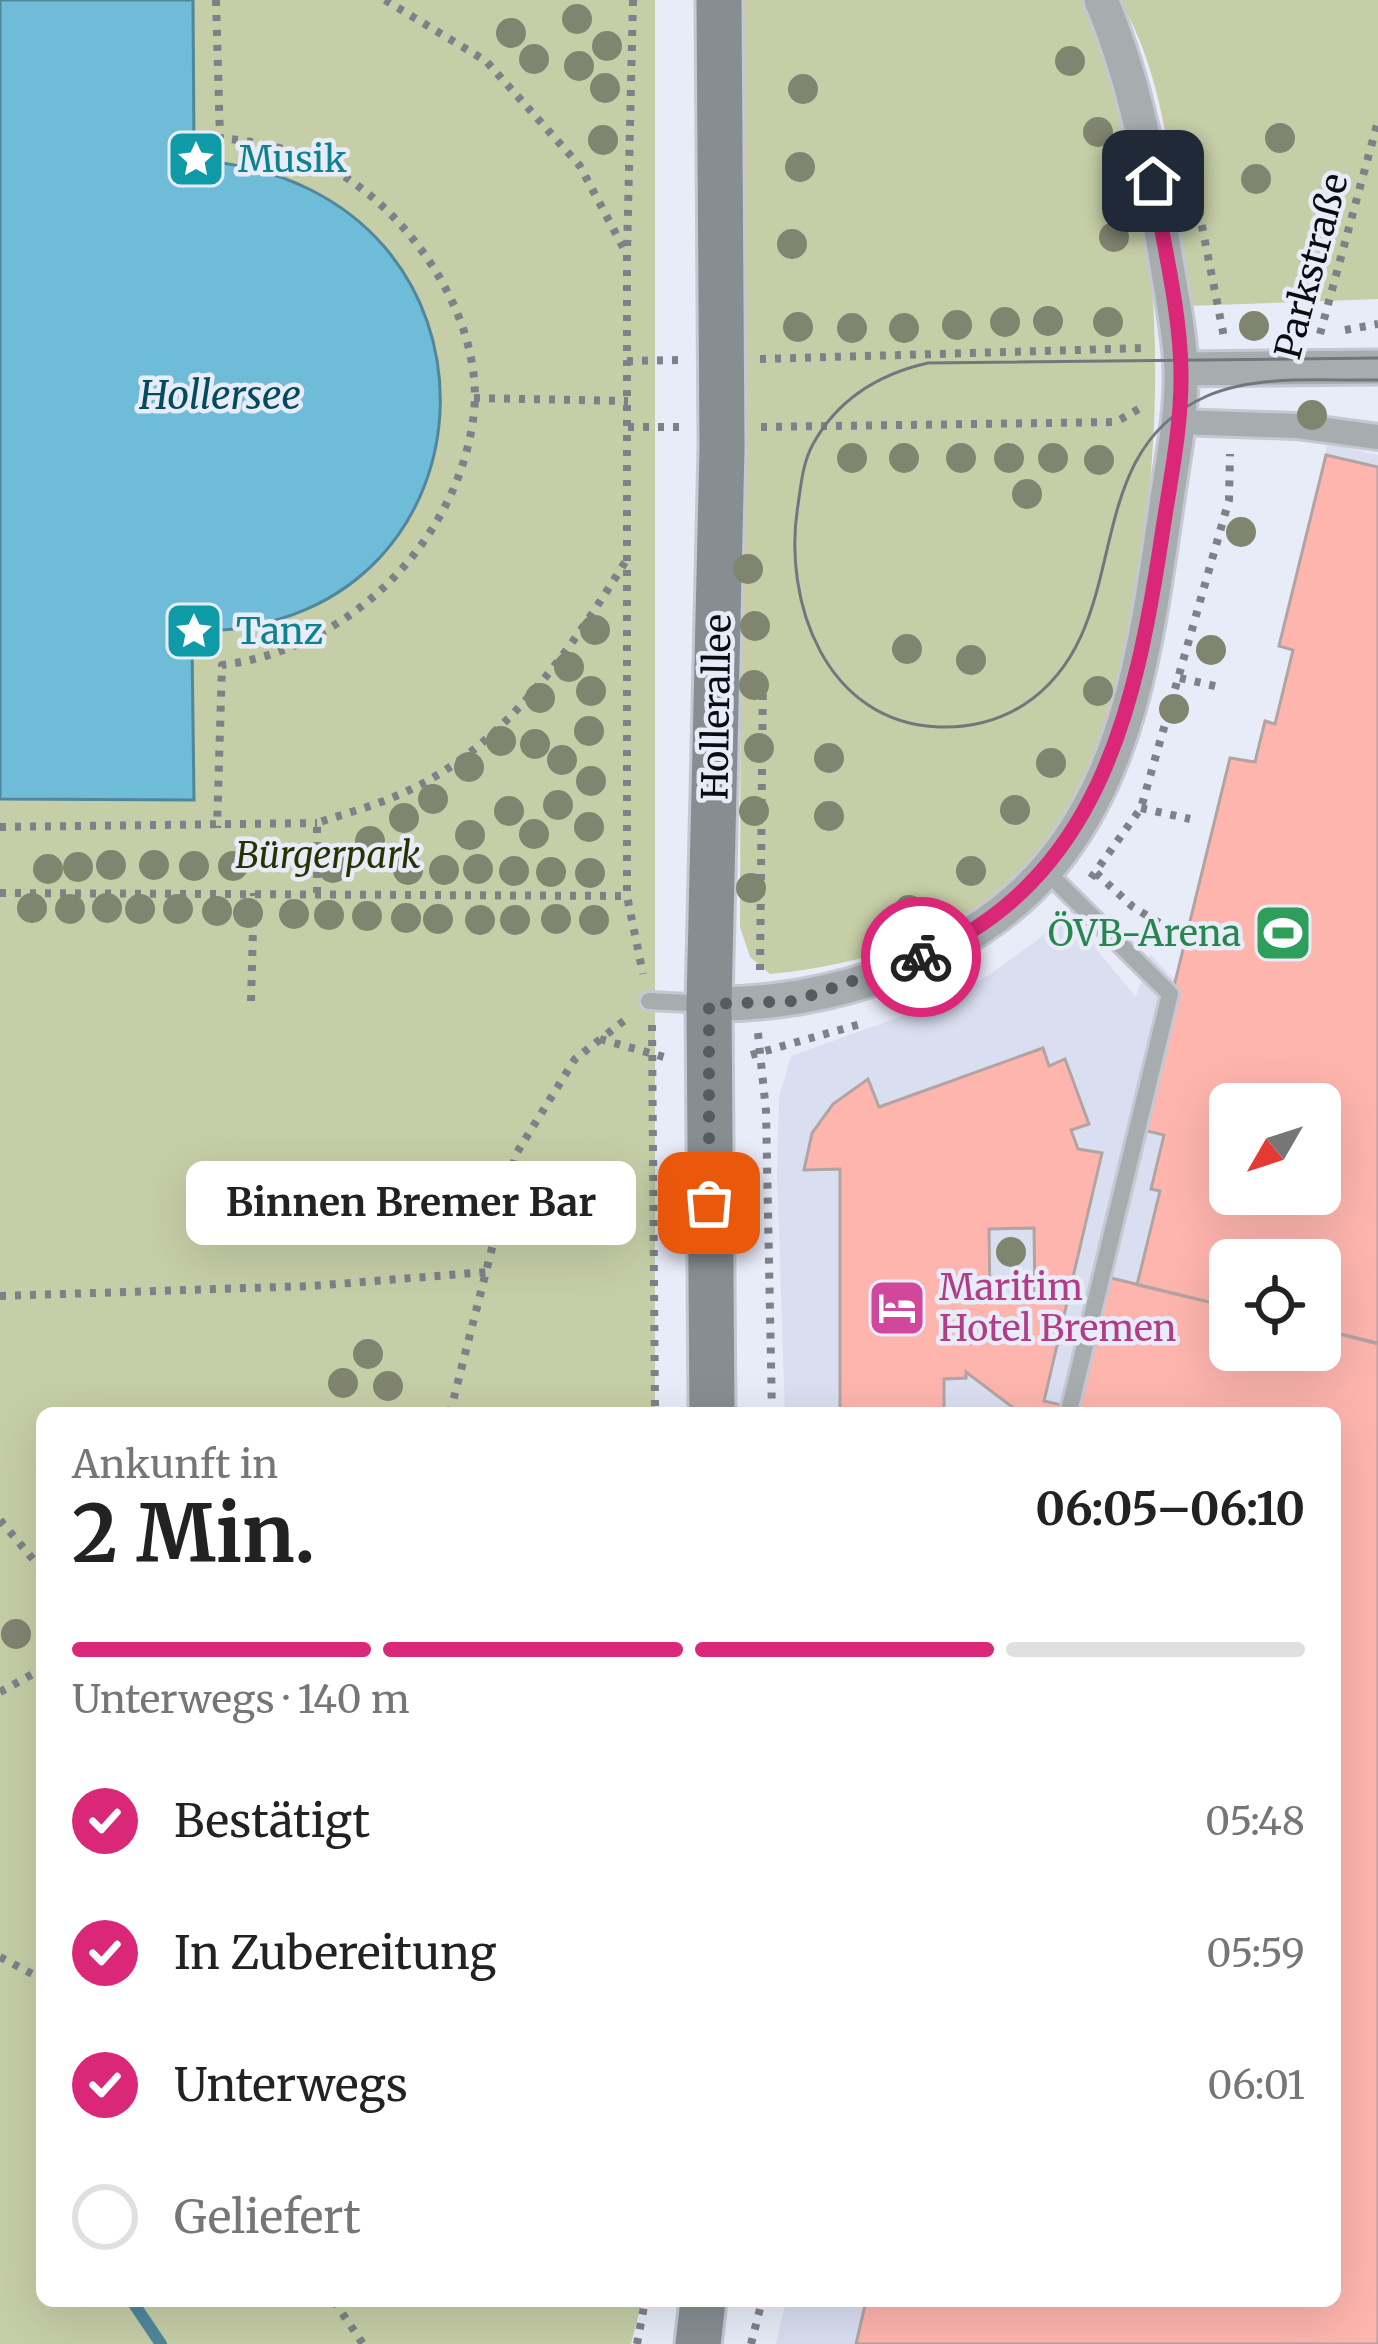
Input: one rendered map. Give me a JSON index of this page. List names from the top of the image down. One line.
{"streets":{"main road":["Hollerallee"],"path":["Parkstraße"]},"water":["Hollersee"],"parks":["Bürgerpark"],"places":{"place":["Musik","Tanz"],"sports":["ÖVB-Arena"],"other":["Binnen Bremer Bar"],"hotel":["Maritim Hotel Bremen"]},"north":"bottom left","page":{"bubble":"Binnen Bremer Bar","heading":["2 Min.","Ankunft in","06:05–06:10"],"bar":"Unterwegs · 140 m","list":[["Bestätigt","05:48"],["In Zubereitung","05:59"],["Unterwegs","06:01"],"Geliefert"]}}
